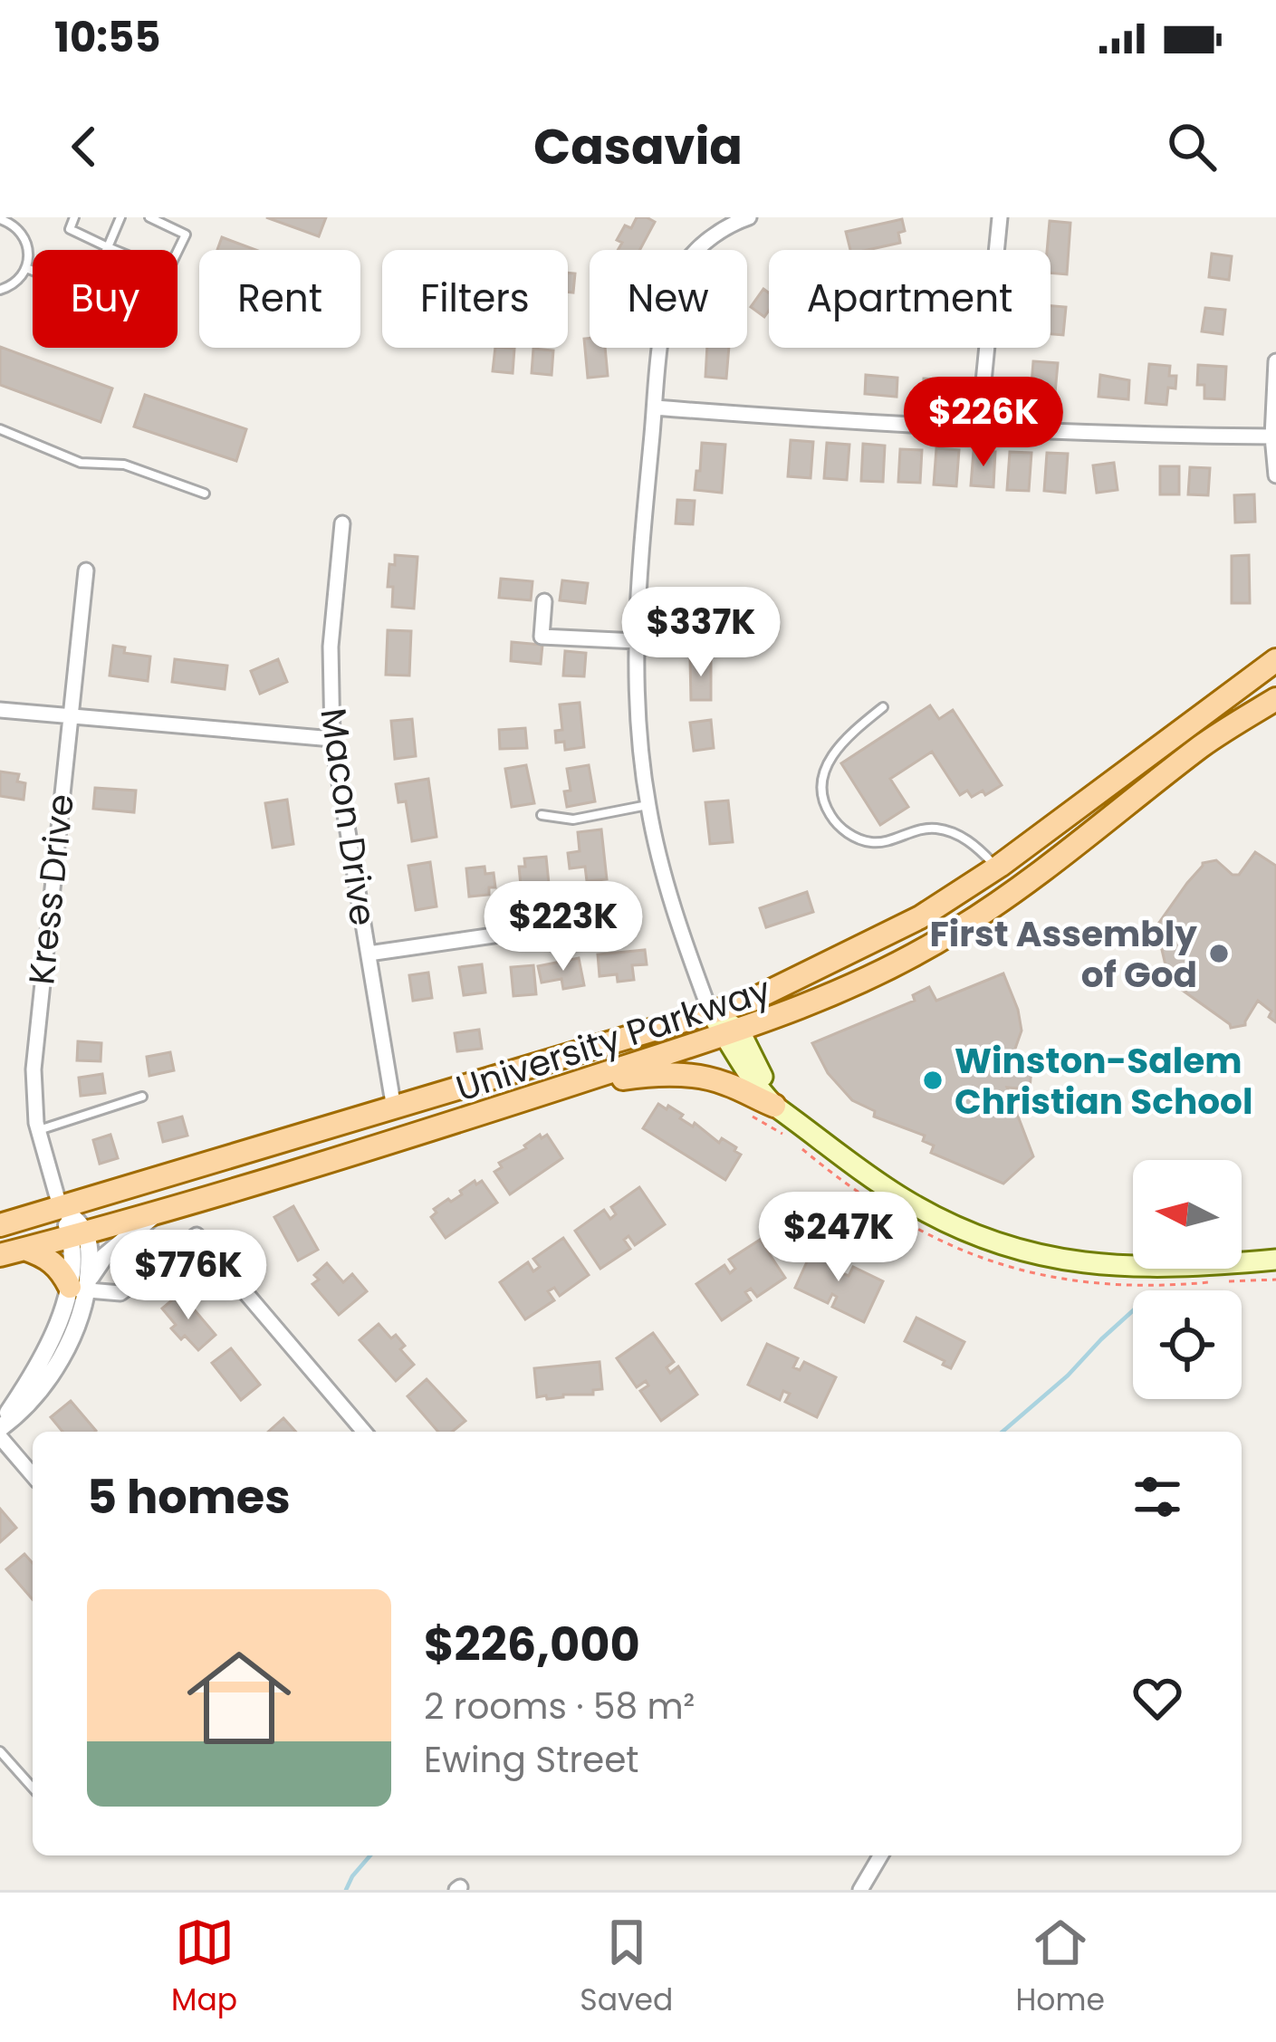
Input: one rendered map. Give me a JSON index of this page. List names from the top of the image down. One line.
{"streets":{"main road":["University Parkway"],"street":["Macon Drive","Kress Drive"]},"crossings":[["Macon Drive","University Parkway"],["Kress Drive","University Parkway"]],"places":["First Assembly of God","Winston-Salem Christian School"],"north":"left","page":{"status":"10:55","header":"Casavia","chip":["Buy","Rent","Filters","New","Apartment"],"price":["$226K","$337K","$223K","$247K","$776K"],"heading":"5 homes","list":[{"name":"$226,000","note":"2 rooms · 58 m² · Ewing Street"}],"tabs":["Map","Saved","Home"]}}
